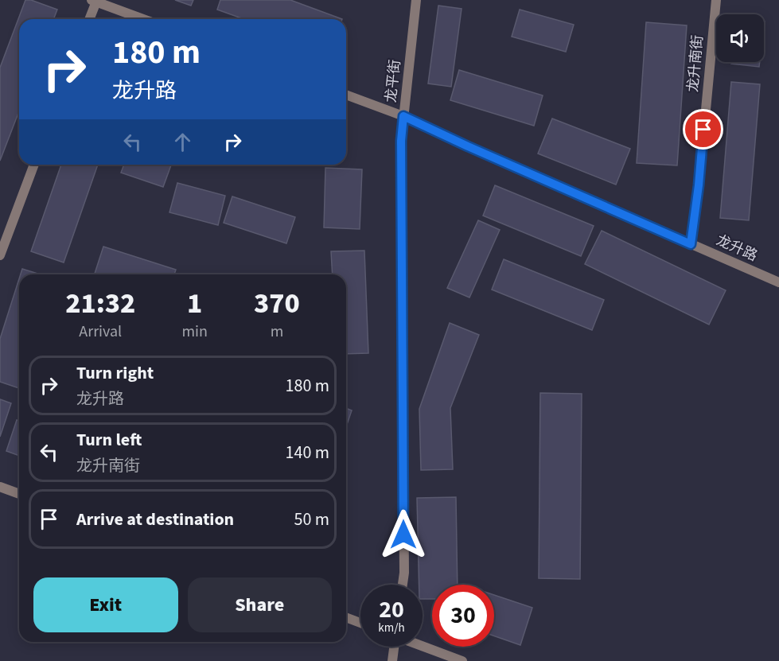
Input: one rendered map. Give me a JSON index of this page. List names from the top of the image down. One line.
{"streets":{"street":["龙升南街","龙平街","龙升路"]},"crossings":[["龙升南街","龙升路"],["龙平街","龙升路"]],"page":{"turn":["180 m","龙升路"],"eta":["21:32","Arrival","1","min","370","m"],"list":[{"name":"Turn right","note":"龙升路","value":"180 m"},{"name":"Turn left","note":"龙升南街","value":"140 m"},{"name":"Arrive at destination","value":"50 m"}],"buttons":["Exit","Share"],"speed":"20 km/h","limit":"30"}}
